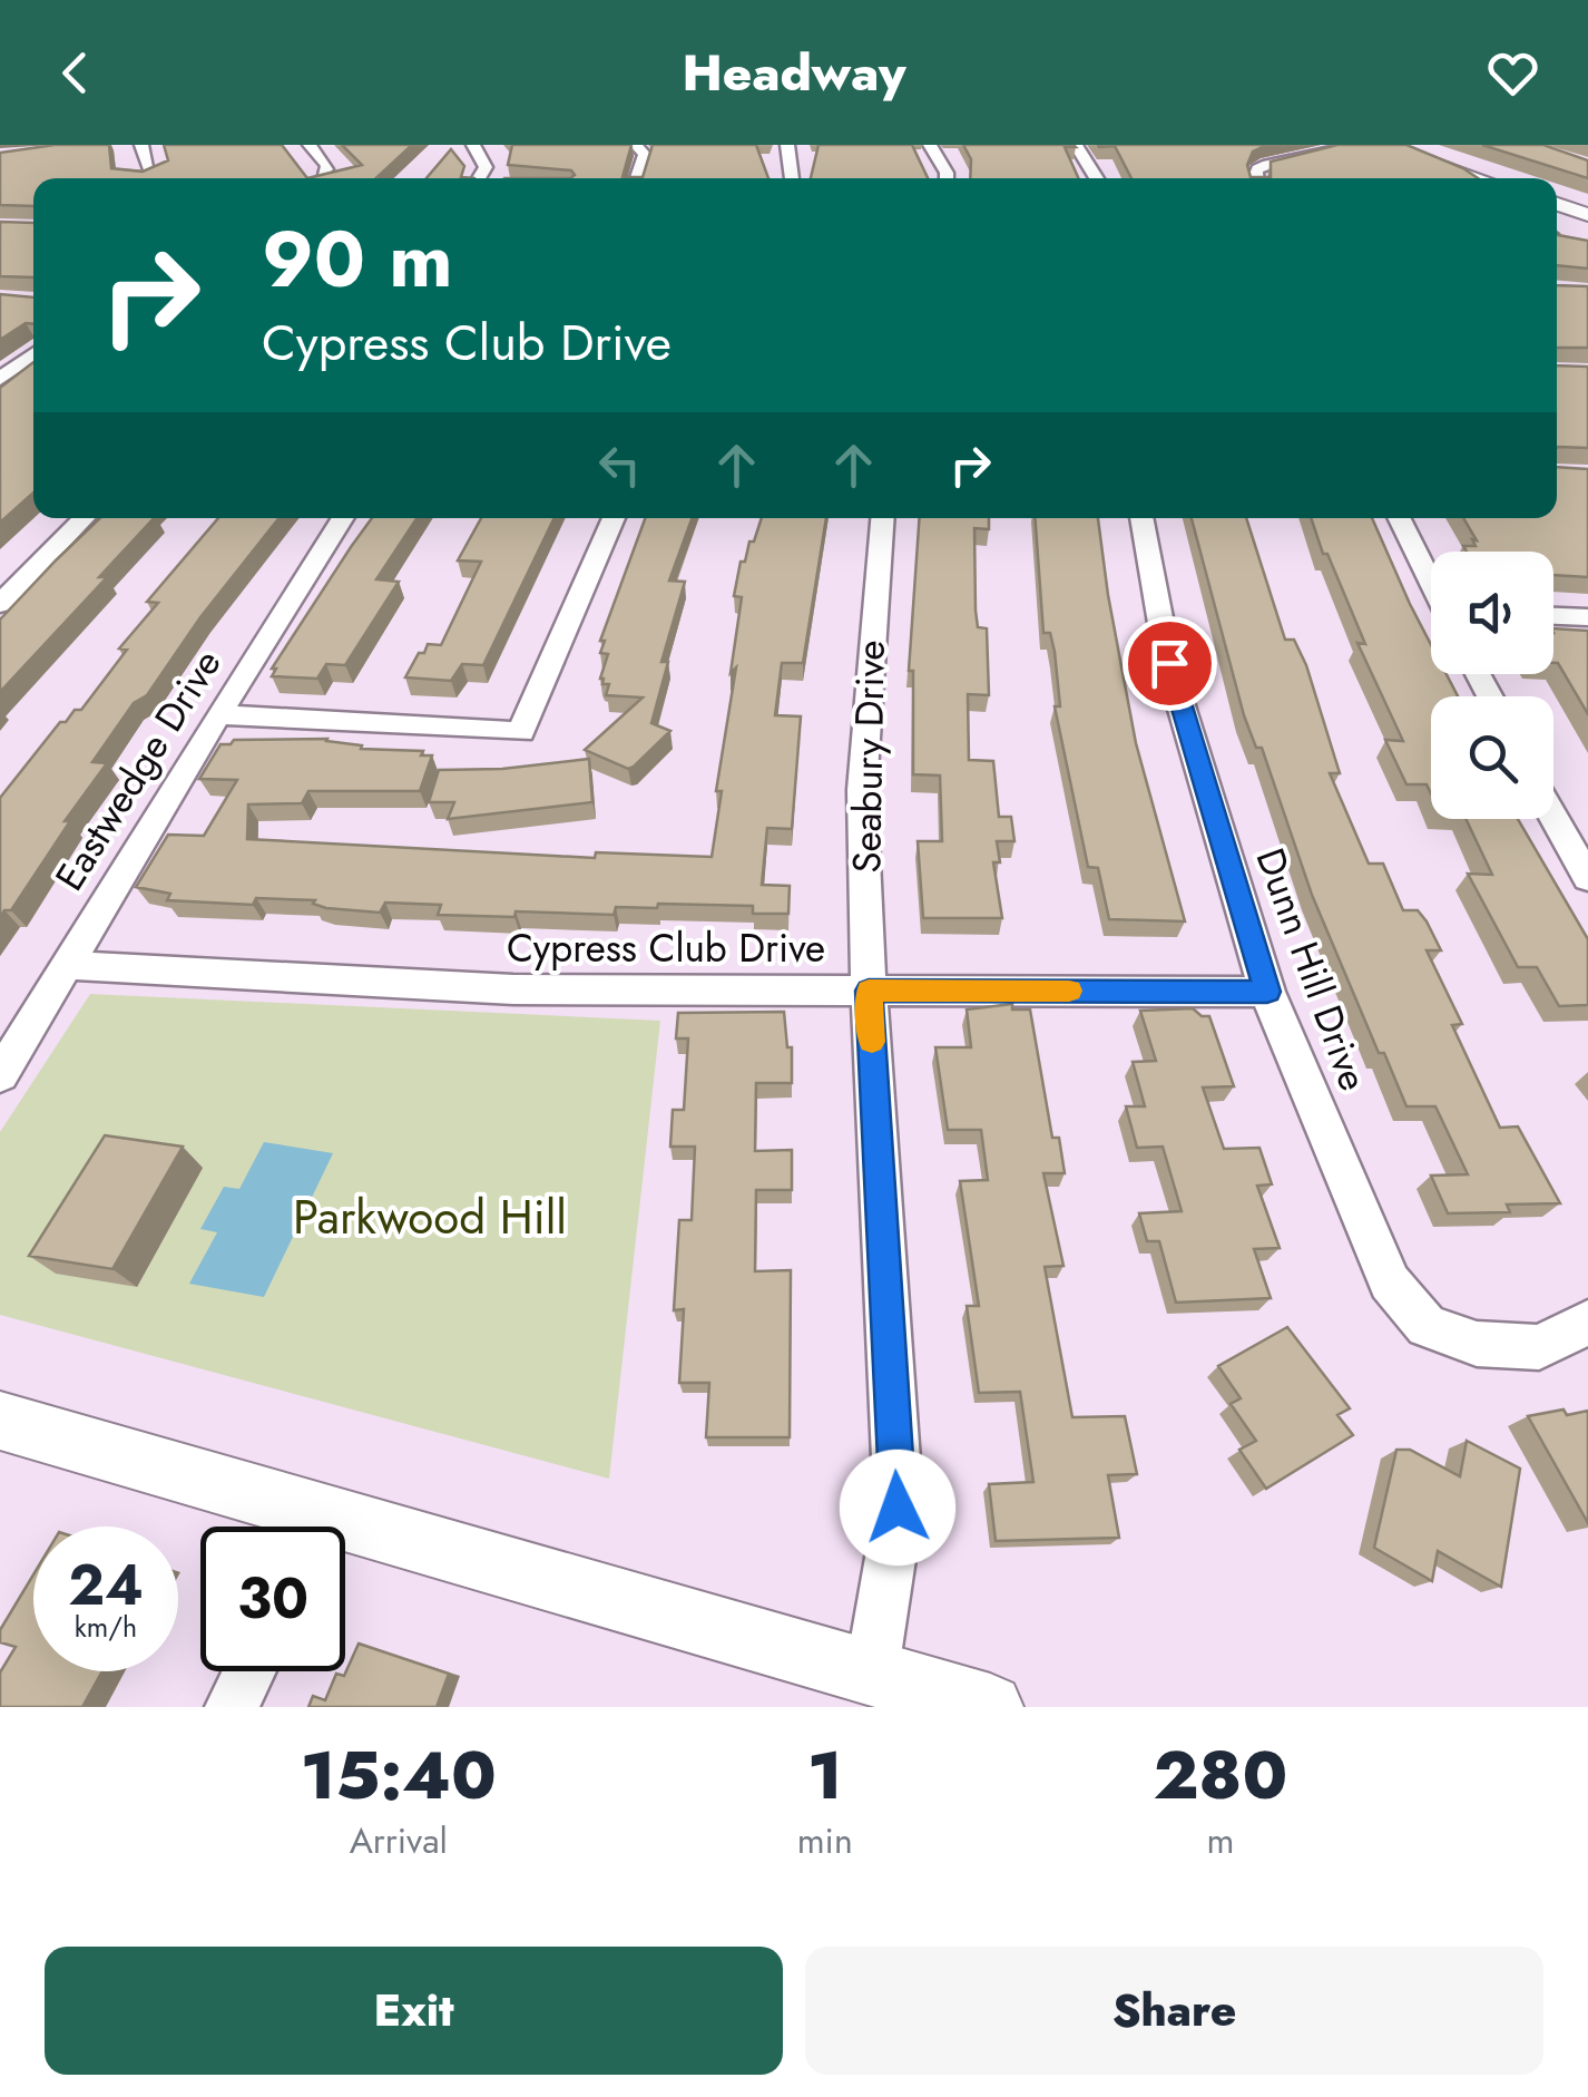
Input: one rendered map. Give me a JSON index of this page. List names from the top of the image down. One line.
{"streets":{"street":["Seabury Drive","Eastwedge Drive","Cypress Club Drive","Dunn Hill Drive"]},"crossings":[["Seabury Drive","Cypress Club Drive"],["Eastwedge Drive","Cypress Club Drive"],["Cypress Club Drive","Dunn Hill Drive"]],"parks":["Parkwood Hill"],"page":{"header":"Headway","turn":["90 m","Cypress Club Drive"],"speed":"24 km/h","limit":"30","eta":["15:40","Arrival","1","min","280","m"],"buttons":["Exit","Share"]}}
